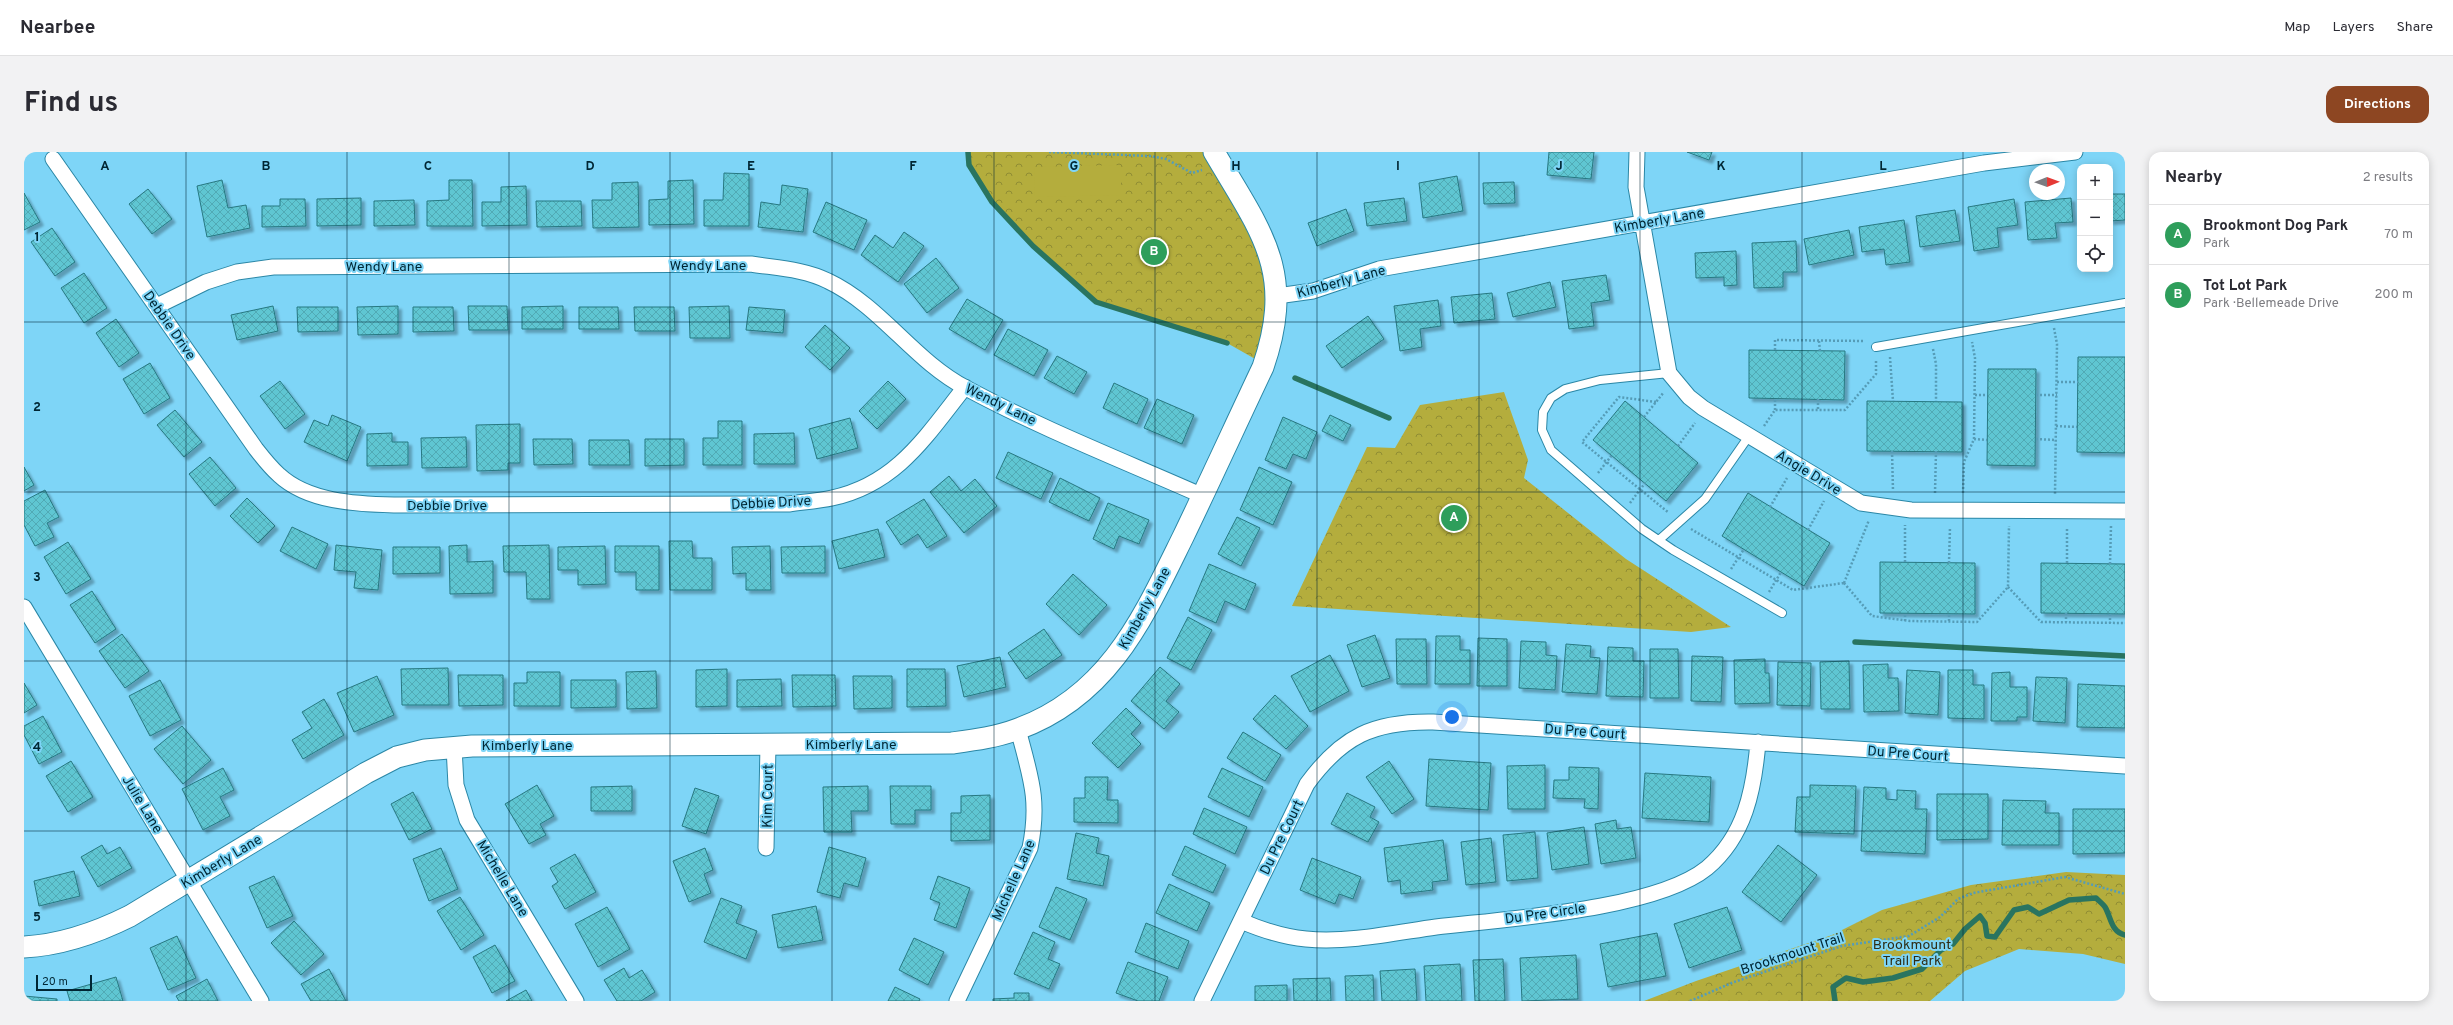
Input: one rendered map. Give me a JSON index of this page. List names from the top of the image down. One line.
{"streets":{"street":["Kimberly Lane","Wendy Lane","Debbie Drive","Angie Drive","Du Pre Court","Kim Court","Julie Lane","Michelle Lane","Du Pre Circle"],"path":["Brookmount Trail"]},"crossings":[["Kimberly Lane","Wendy Lane"],["Kimberly Lane","Angie Drive"],["Kimberly Lane","Kim Court"],["Kimberly Lane","Julie Lane"],["Kimberly Lane","Michelle Lane"],["Wendy Lane","Debbie Drive"],["Du Pre Court","Du Pre Circle"]],"parks":["Brookmount Trail Park"],"scale_bar":"20 m","north":"right","page":{"header":"Nearbee","nav":["Map","Layers","Share"],"title":"Find us","buttons":"Directions","heading":["Nearby","2 results"],"map_buttons":["+","−"],"list":[{"mark":"A","name":"Brookmont Dog Park","note":"Park","value":"70 m"},{"mark":"B","name":"Tot Lot Park","note":"Park · Bellemeade Drive","value":"200 m"}],"pins":["B","A"],"scale":"20 m"},"grid":{"columns":["A","B","C","D","E","F","G","H","I","J","K","L"],"rows":["1","2","3","4","5"]}}
